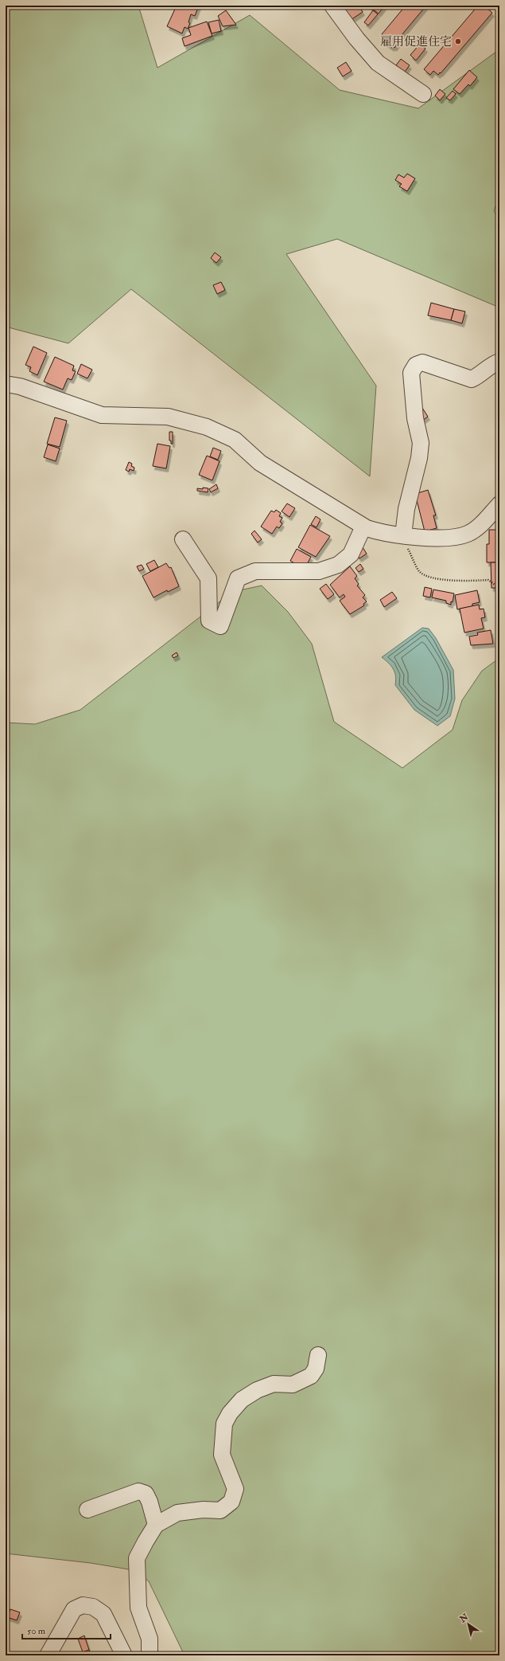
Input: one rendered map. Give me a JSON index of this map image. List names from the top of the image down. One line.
{"places":["雇用促進住宅"],"scale_bar":"50 m","north":"top left"}
